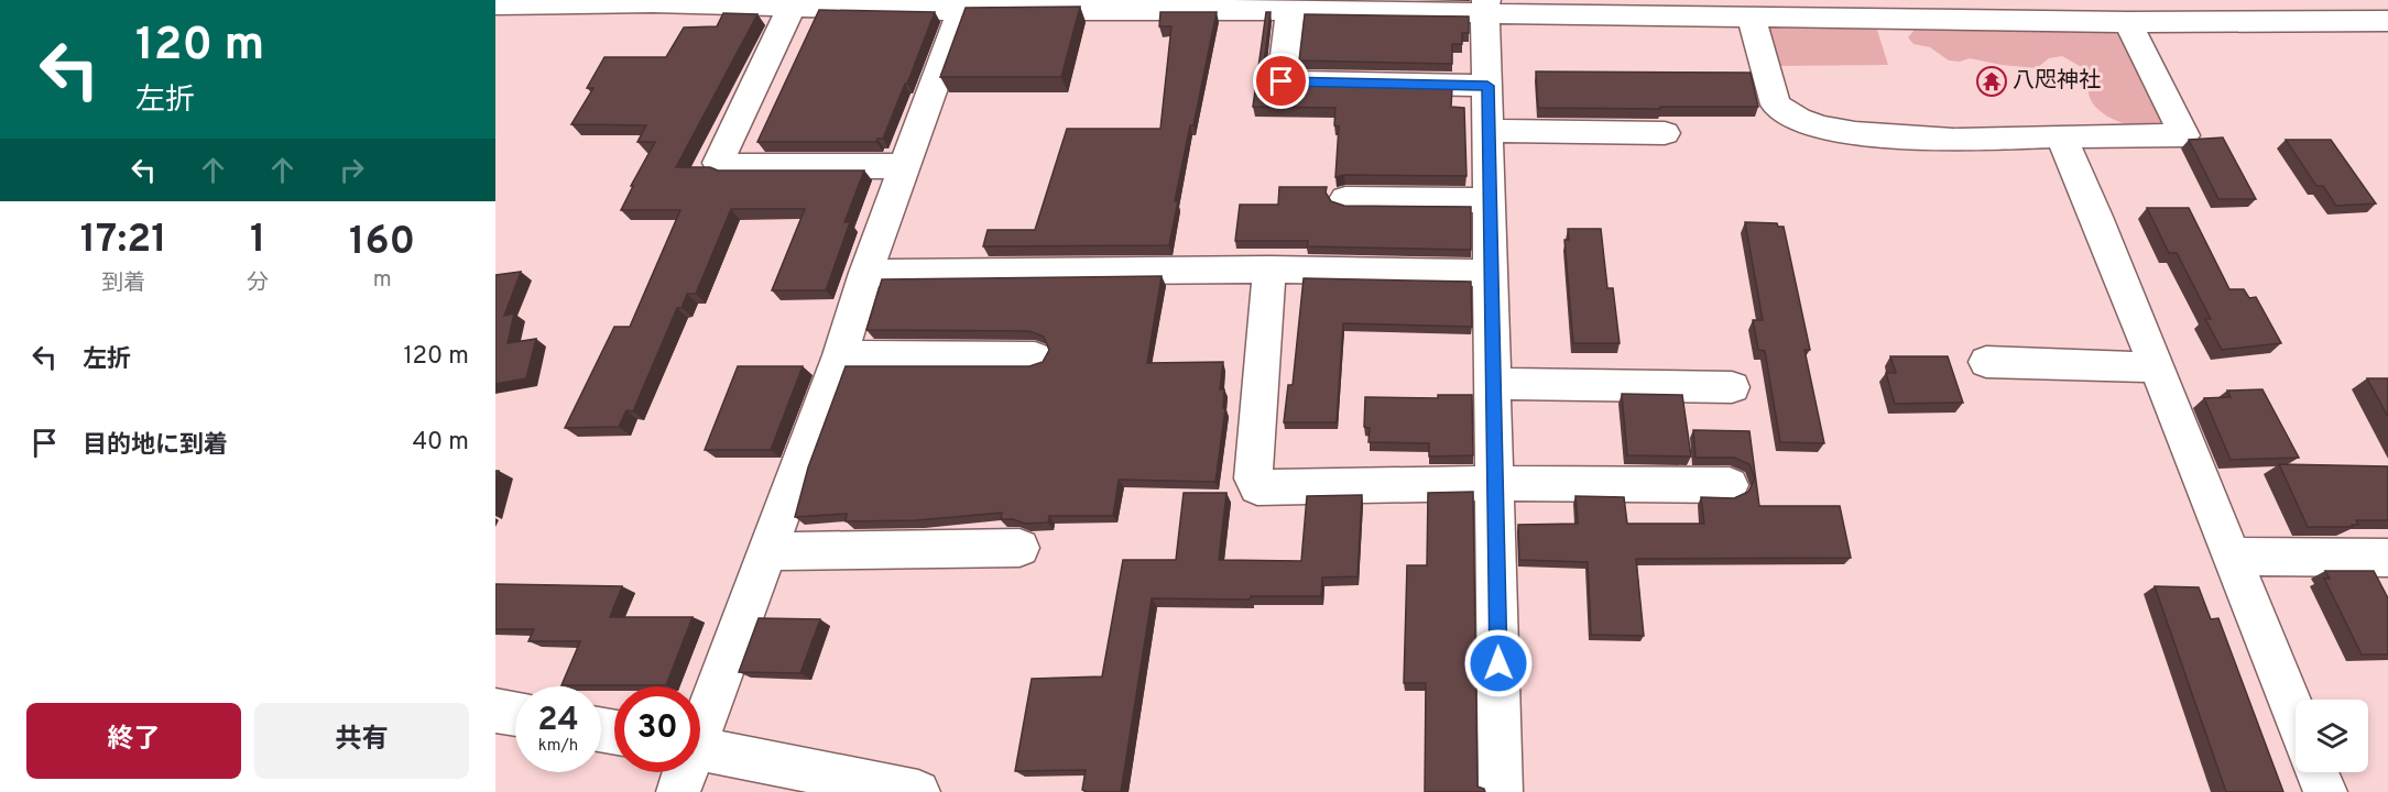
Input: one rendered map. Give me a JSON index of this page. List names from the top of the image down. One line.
{"places":{"temple":["八咫神社"]},"page":{"turn":["120 m","左折"],"eta":["17:21","到着","1","分","160","m"],"list":[{"name":"左折","value":"120 m"},{"name":"目的地に到着","value":"40 m"}],"speed":"24 km/h","limit":"30","buttons":["終了","共有"]}}
